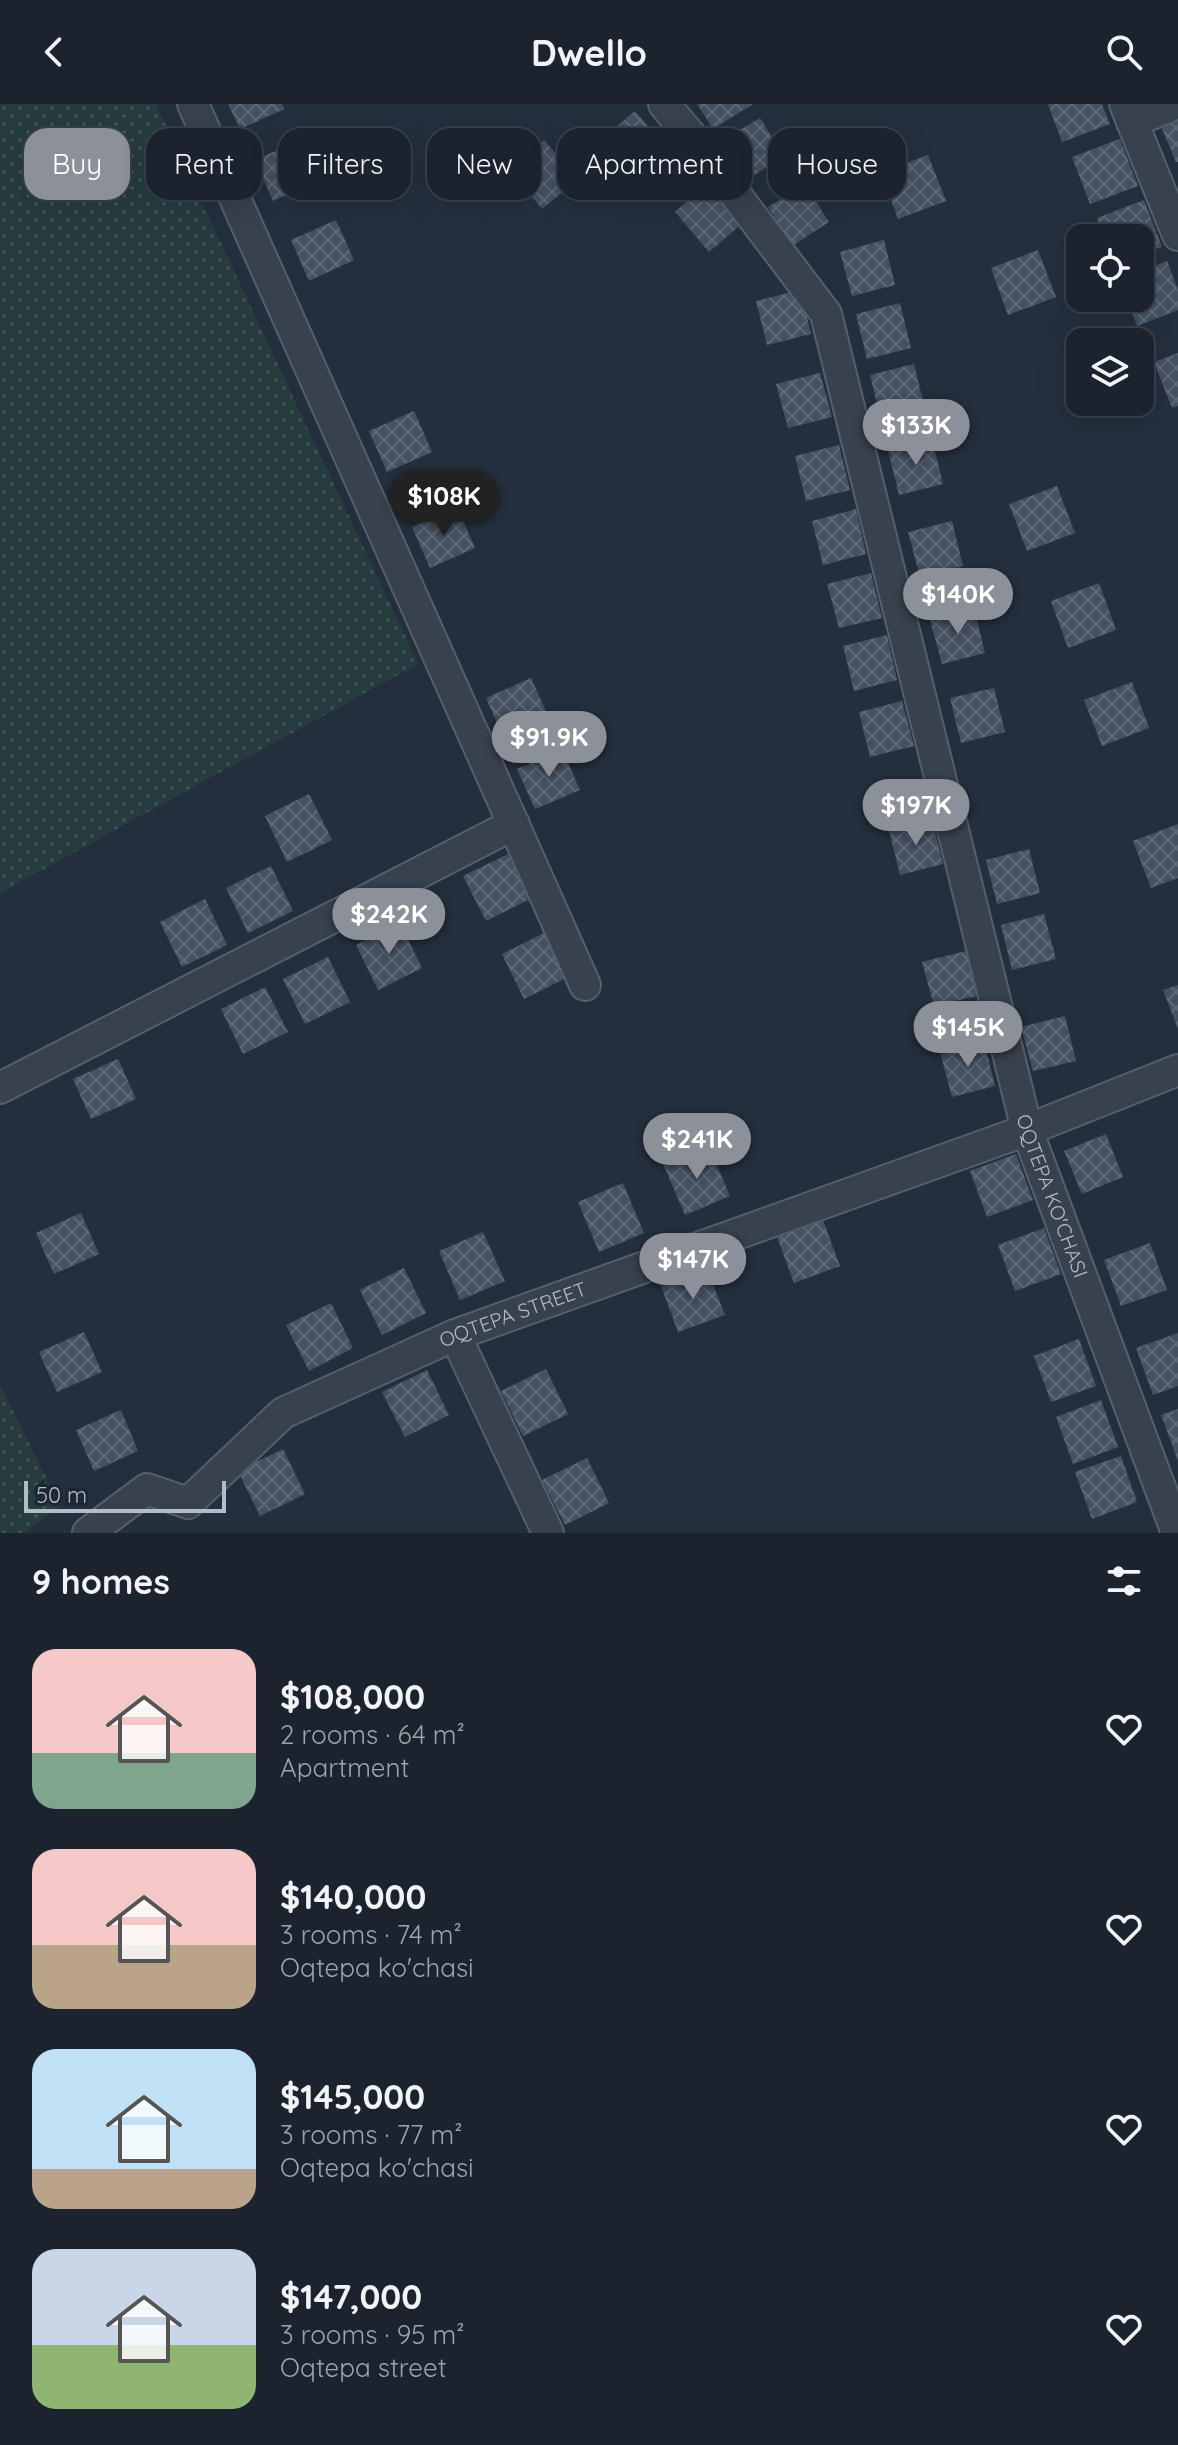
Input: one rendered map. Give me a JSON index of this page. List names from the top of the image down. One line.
{"streets":{"street":["OQTEPA KO'CHASI","OQTEPA STREET"]},"crossings":[["OQTEPA KO'CHASI","OQTEPA STREET"]],"scale_bar":"50 m","page":{"header":"Dwello","chip":["Buy","Rent","Filters","New","Apartment","House"],"price":["$133K","$108K","$140K","$91.9K","$197K","$242K","$145K","$241K","$147K"],"scale":"50 m","heading":"9 homes","list":[{"name":"$108,000","note":"2 rooms · 64 m² · Apartment"},{"name":"$140,000","note":"3 rooms · 74 m² · Oqtepa ko'chasi"},{"name":"$145,000","note":"3 rooms · 77 m² · Oqtepa ko'chasi"},{"name":"$147,000","note":"3 rooms · 95 m² · Oqtepa street"}]}}
